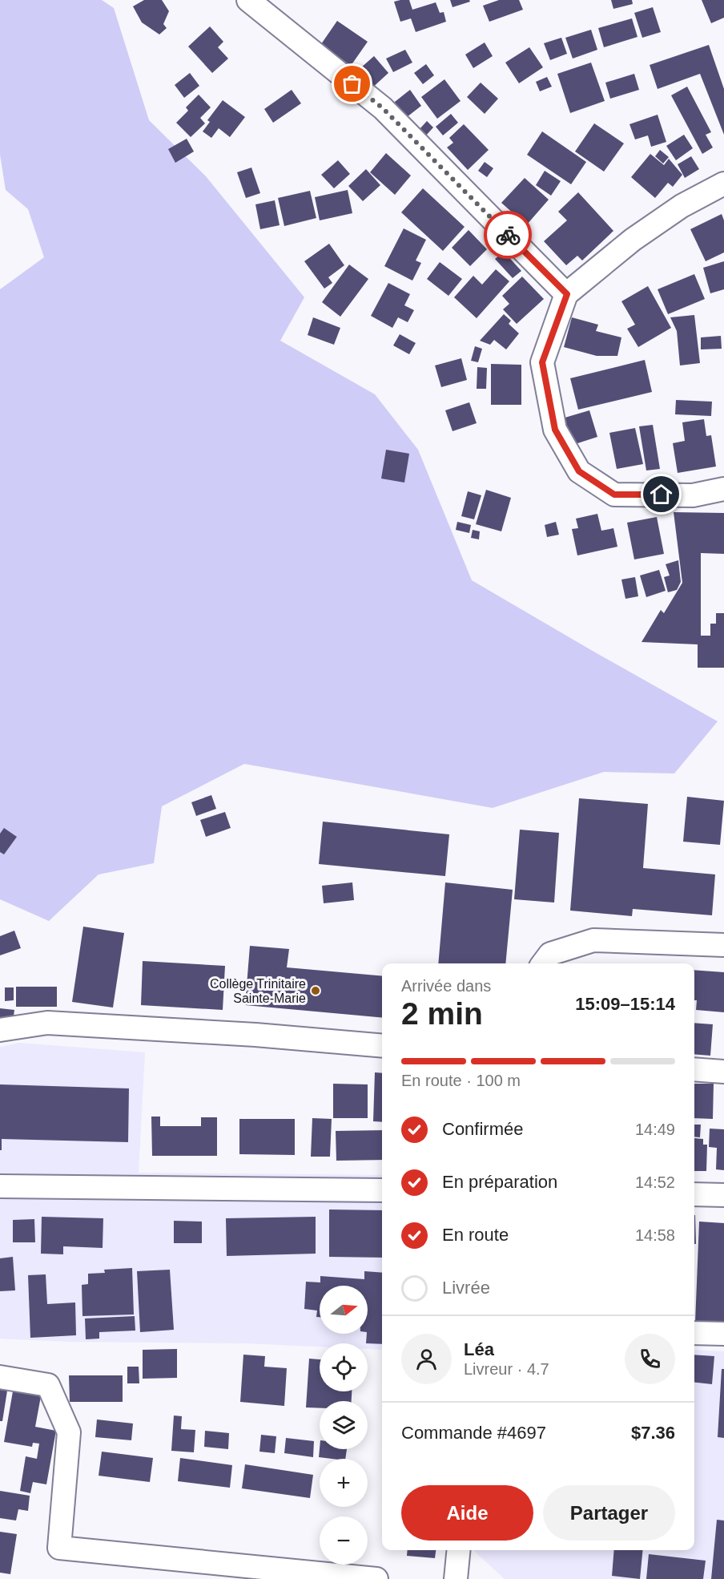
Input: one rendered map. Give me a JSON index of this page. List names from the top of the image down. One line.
{"places":["Collège Trinitaire Sainte-Marie"],"north":"right","page":{"heading":["2 min","Arrivée dans","15:09–15:14"],"panel":["Léa","Livreur · 4.7","Commande #4697","$7.36"],"bar":"En route · 100 m","list":[["Confirmée","14:49"],["En préparation","14:52"],["En route","14:58"],"Livrée"],"map_buttons":["+","−"],"buttons":["Aide","Partager"]}}
